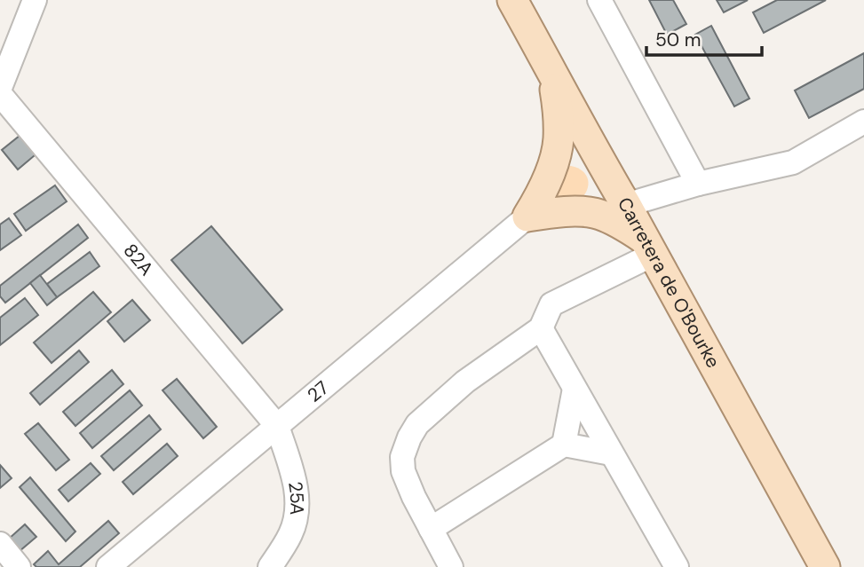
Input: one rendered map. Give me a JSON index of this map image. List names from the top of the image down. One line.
{"streets":{"main road":["Carretera de O'Bourke"],"street":["82A","27","25A"]},"crossings":[["82A","27"],["82A","25A"],["27","25A"]],"scale_bar":"50 m"}
